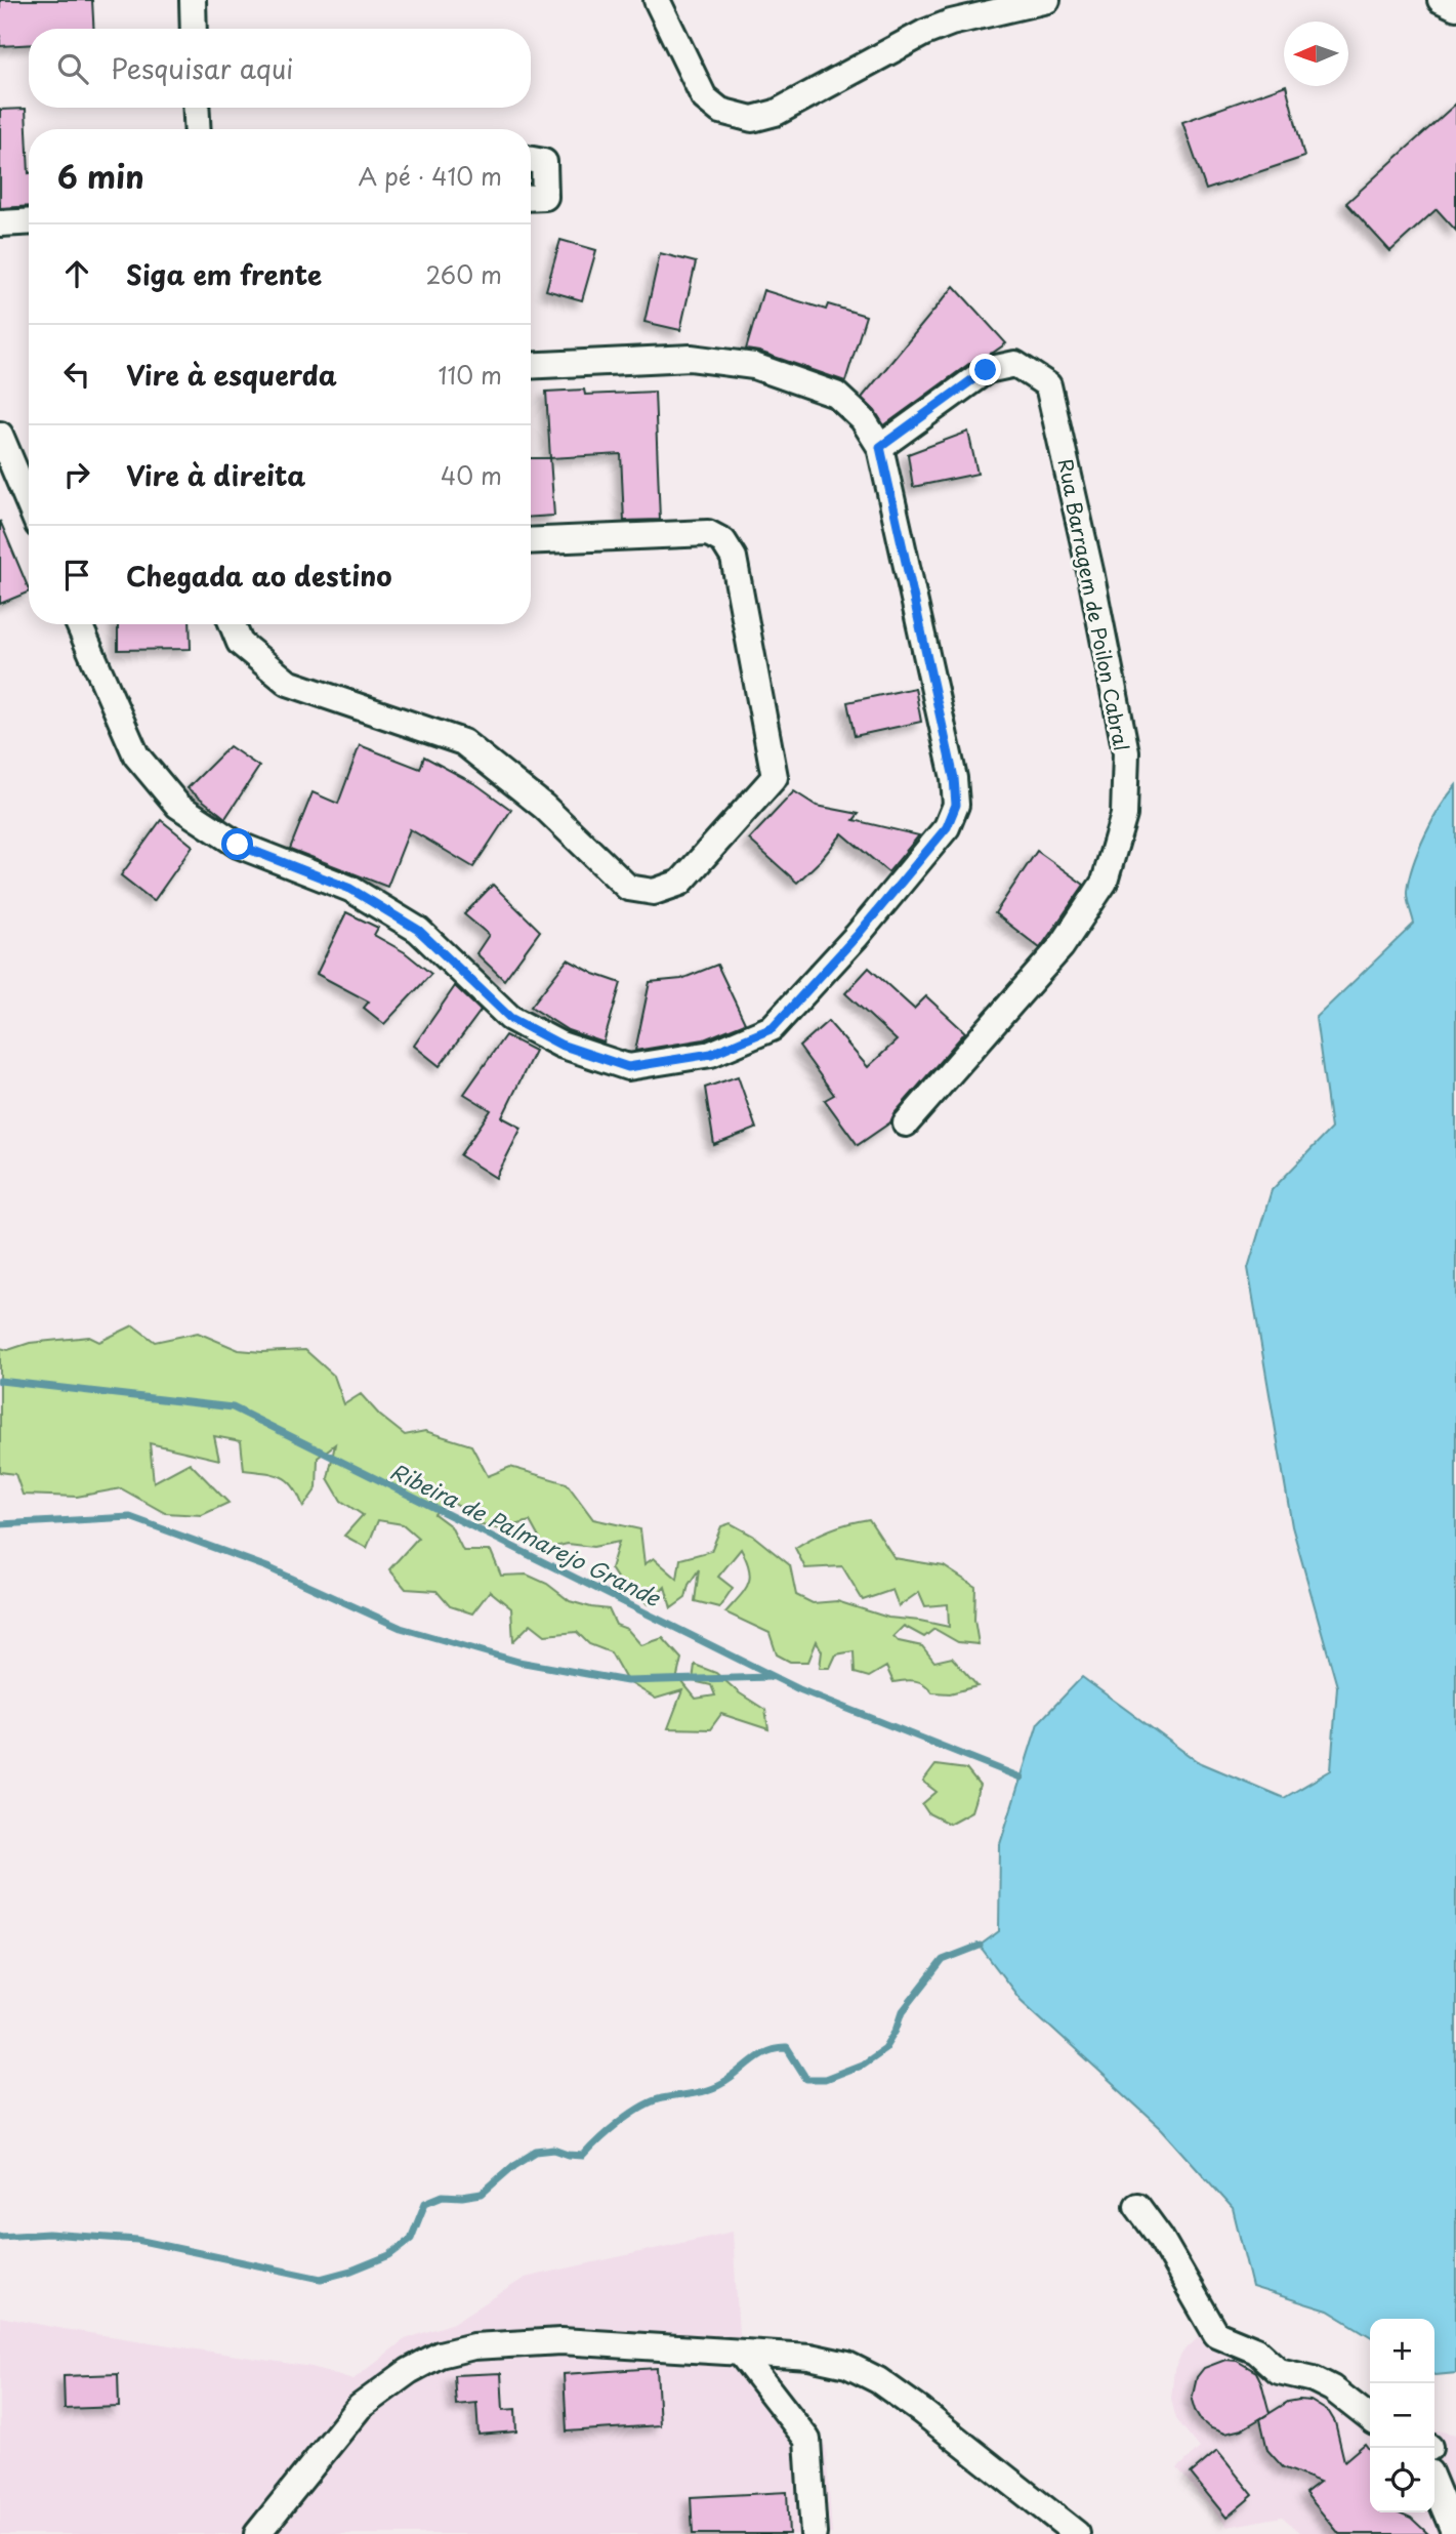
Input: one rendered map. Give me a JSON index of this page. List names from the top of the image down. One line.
{"streets":{"street":["Rua Barragem de Poilon Cabral"]},"water":["Ribeira de Palmarejo Grande"],"north":"left","page":{"search":"Pesquisar aqui","heading":["6 min","A pé · 410 m"],"list":[["Siga em frente","260 m"],["Vire à esquerda","110 m"],["Vire à direita","40 m"],"Chegada ao destino"],"map_buttons":["+","−"]}}
